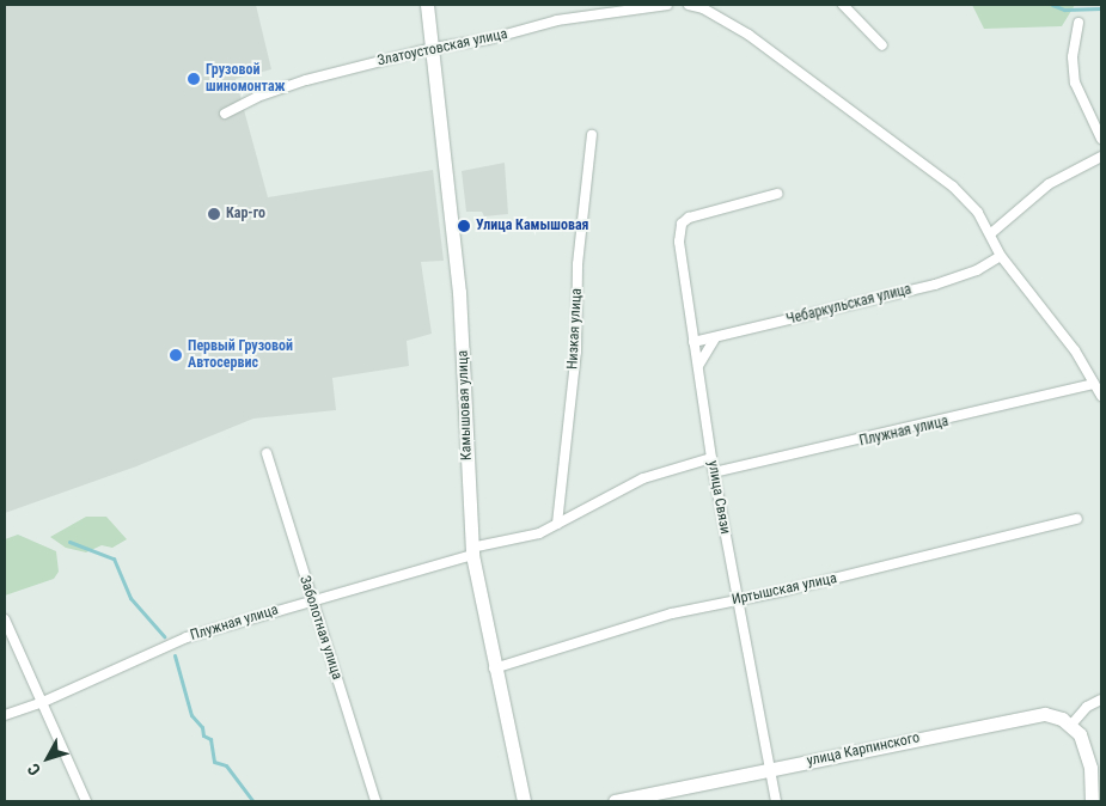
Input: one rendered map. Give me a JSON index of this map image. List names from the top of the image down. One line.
{"streets":{"main road":["Камышовая улица","улица Карпинского"],"street":["Златоустовская улица","Чебаркульская улица","Низкая улица","Плужная улица","улица Связи","Иртышская улица","Заболотная улица"]},"crossings":[["Златоустовская улица","Камышовая улица"],["Чебаркульская улица","улица Связи"],["Низкая улица","Плужная улица"],["Камышовая улица","Плужная улица"],["Камышовая улица","Иртышская улица"],["Плужная улица","улица Связи"],["Плужная улица","Заболотная улица"],["улица Связи","Иртышская улица"],["улица Связи","улица Карпинского"]],"places":["Грузовой шиномонтаж","Кар-го","Улица Камышовая","Первый Грузовой Автосервис"],"north":"bottom left"}
